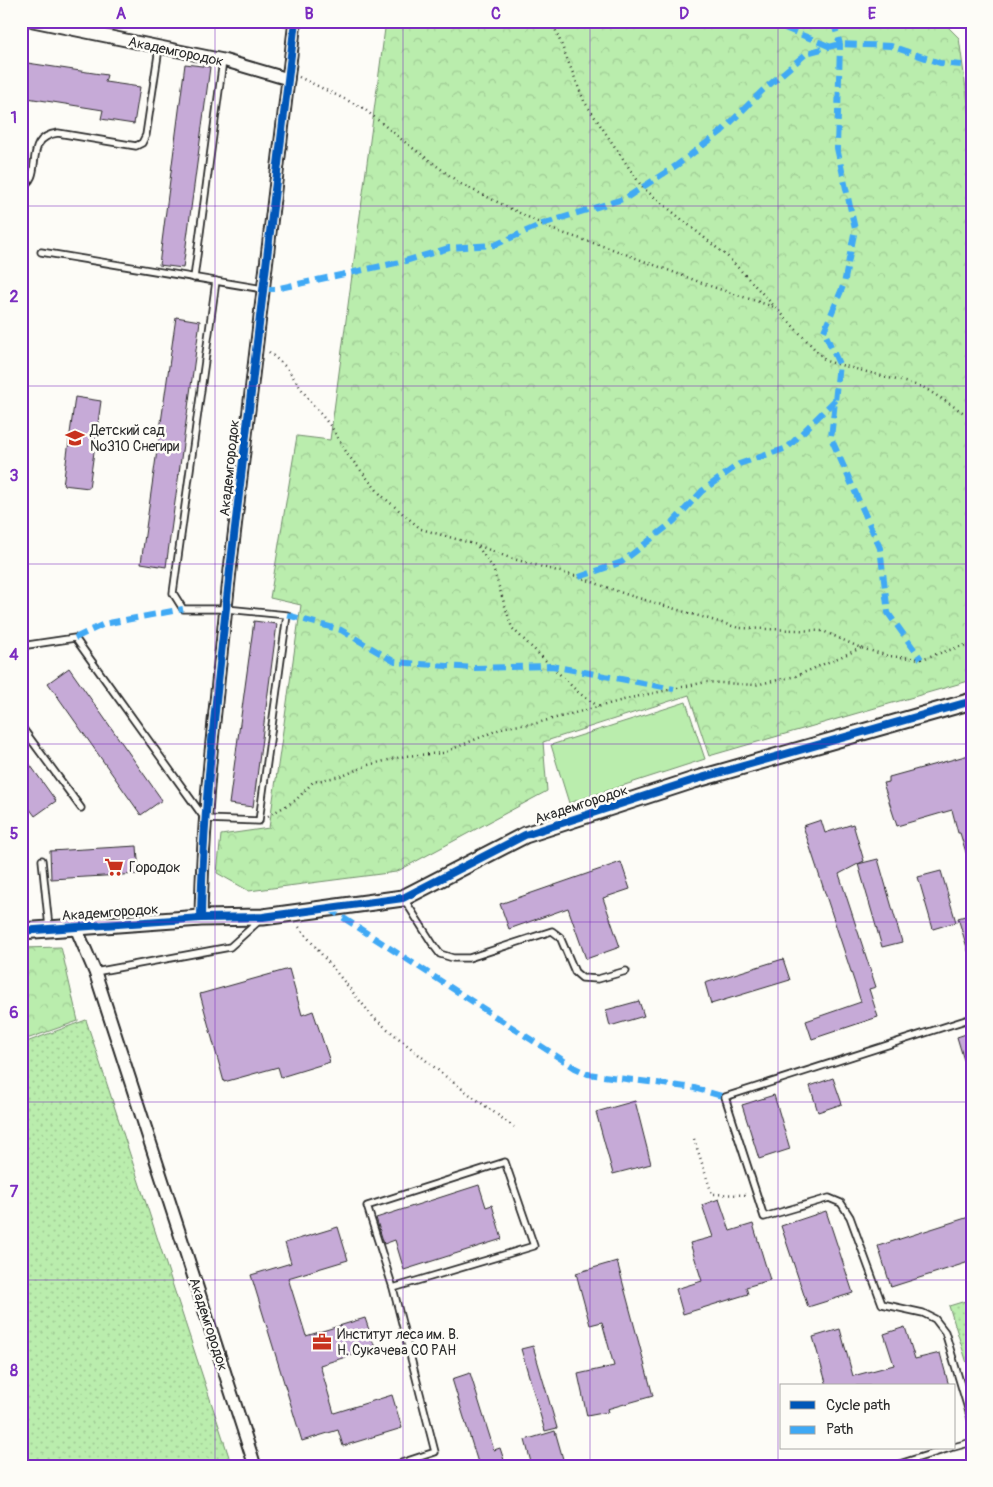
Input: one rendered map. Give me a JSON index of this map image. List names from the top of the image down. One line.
{"streets":{"street":["Академгородок"]},"places":{"school or university":["Детский сад №310 Снегири"],"supermarket":["Городок"],"office":["Институт леса им. В. Н. Сукачева СО РАН"]},"legend":["Cycle path","Path"],"grid":{"columns":["A","B","C","D","E"],"rows":["1","2","3","4","5","6","7","8"]}}
